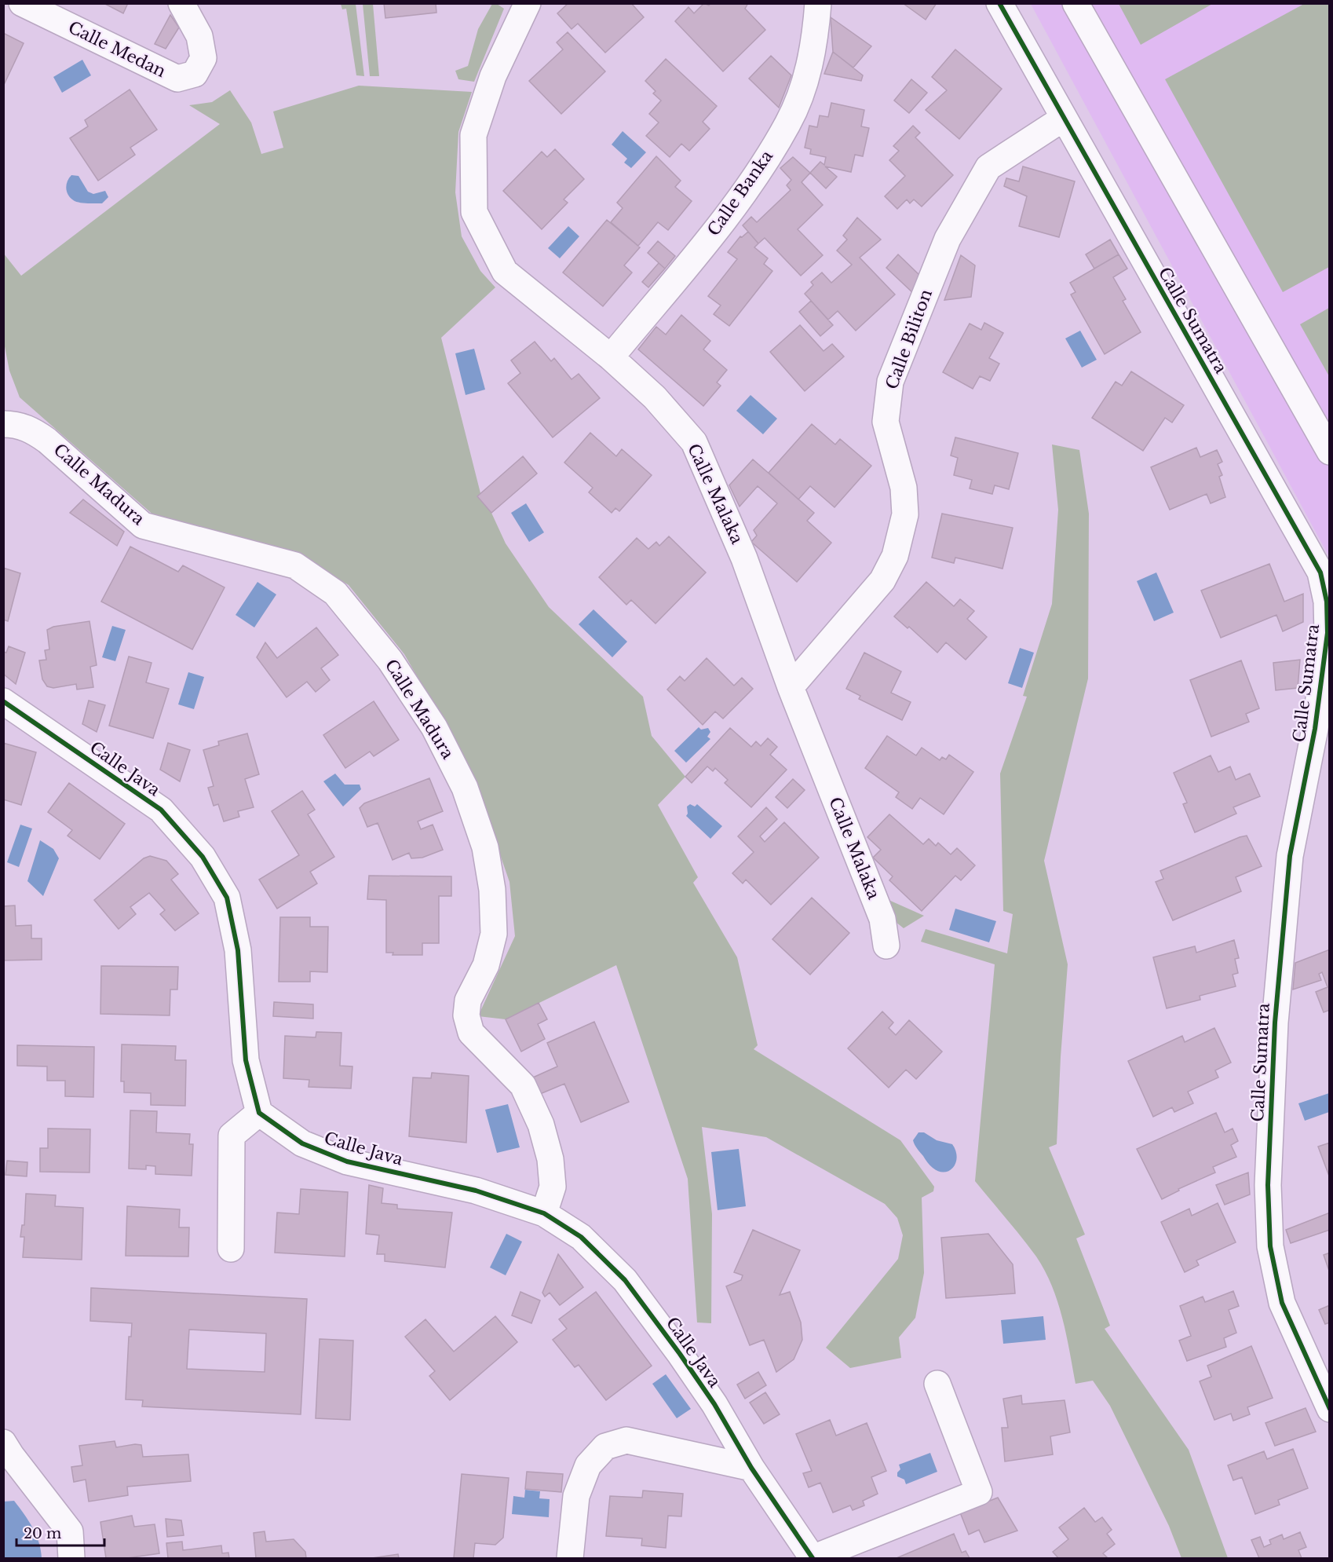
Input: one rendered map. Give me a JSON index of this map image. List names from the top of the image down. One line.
{"streets":{"street":["Calle Medan","Calle Banka","Calle Sumatra","Calle Biliton","Calle Madura","Calle Malaka","Calle Java"]},"crossings":[["Calle Banka","Calle Malaka"],["Calle Sumatra","Calle Biliton"],["Calle Biliton","Calle Malaka"],["Calle Madura","Calle Java"]],"scale_bar":"20 m"}
